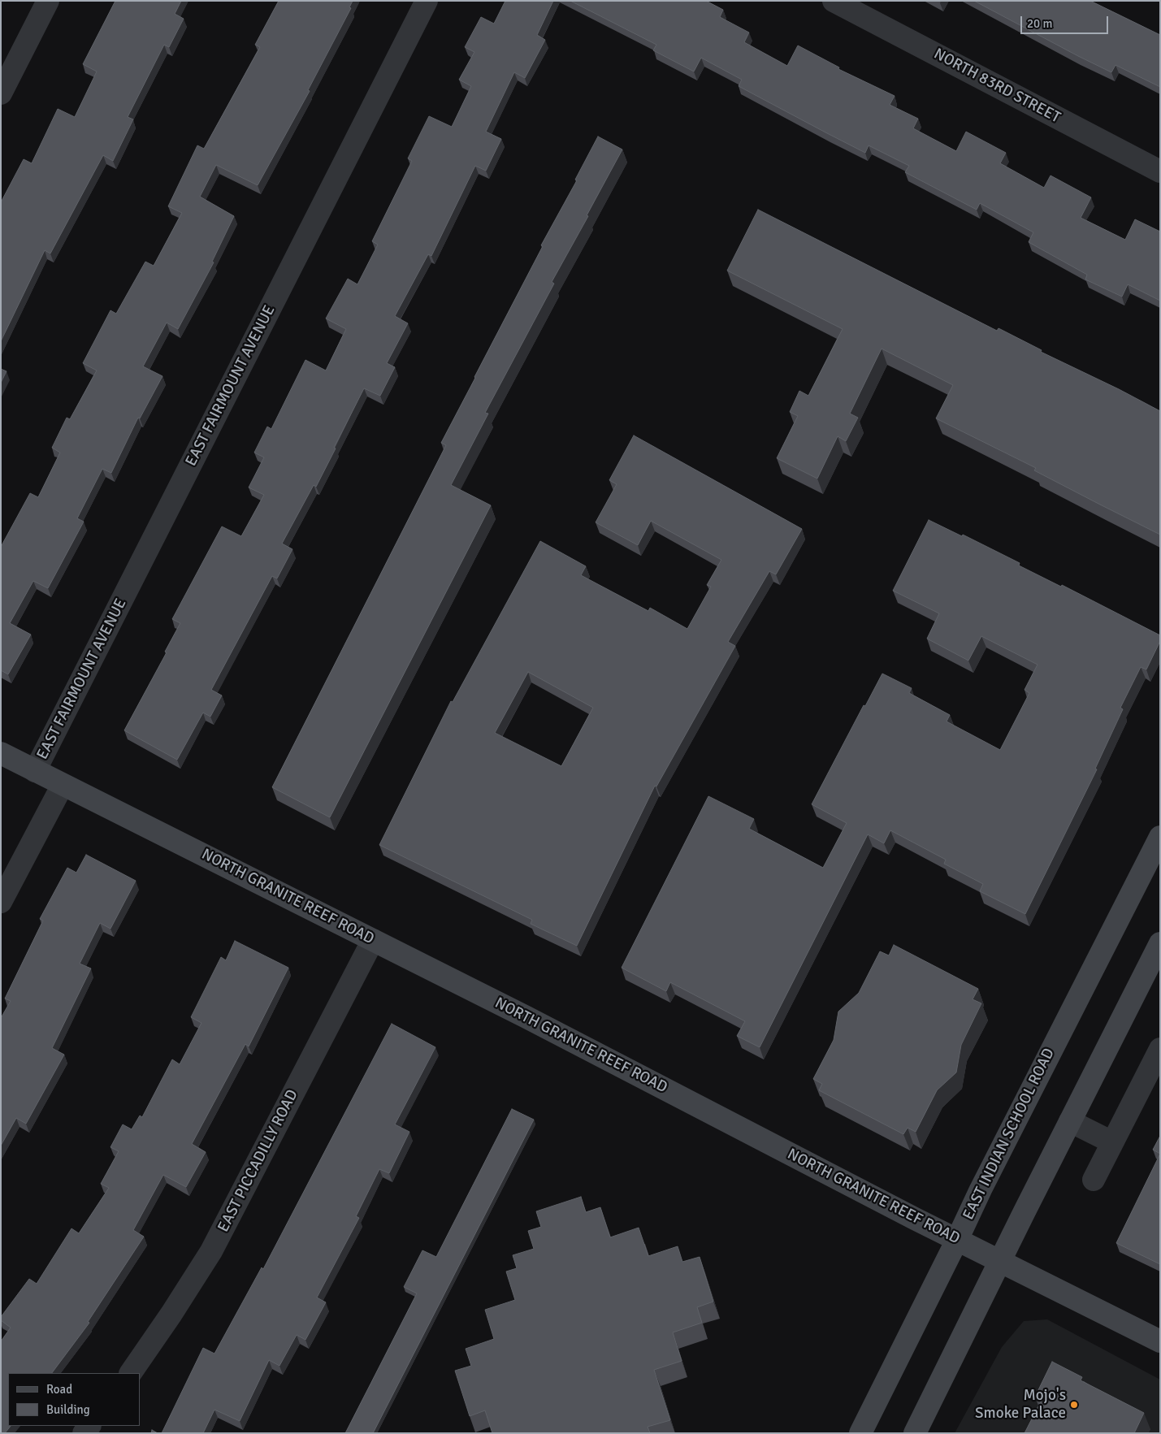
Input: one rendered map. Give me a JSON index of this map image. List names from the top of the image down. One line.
{"streets":{"street":["NORTH 83RD STREET","EAST FAIRMOUNT AVENUE","NORTH GRANITE REEF ROAD","EAST INDIAN SCHOOL ROAD","EAST PICCADILLY ROAD"]},"crossings":[["EAST FAIRMOUNT AVENUE","NORTH GRANITE REEF ROAD"],["NORTH GRANITE REEF ROAD","EAST INDIAN SCHOOL ROAD"],["NORTH GRANITE REEF ROAD","EAST PICCADILLY ROAD"]],"places":["Mojo's Smoke Palace"],"legend":["Road","Building"],"scale_bar":"20 m"}
